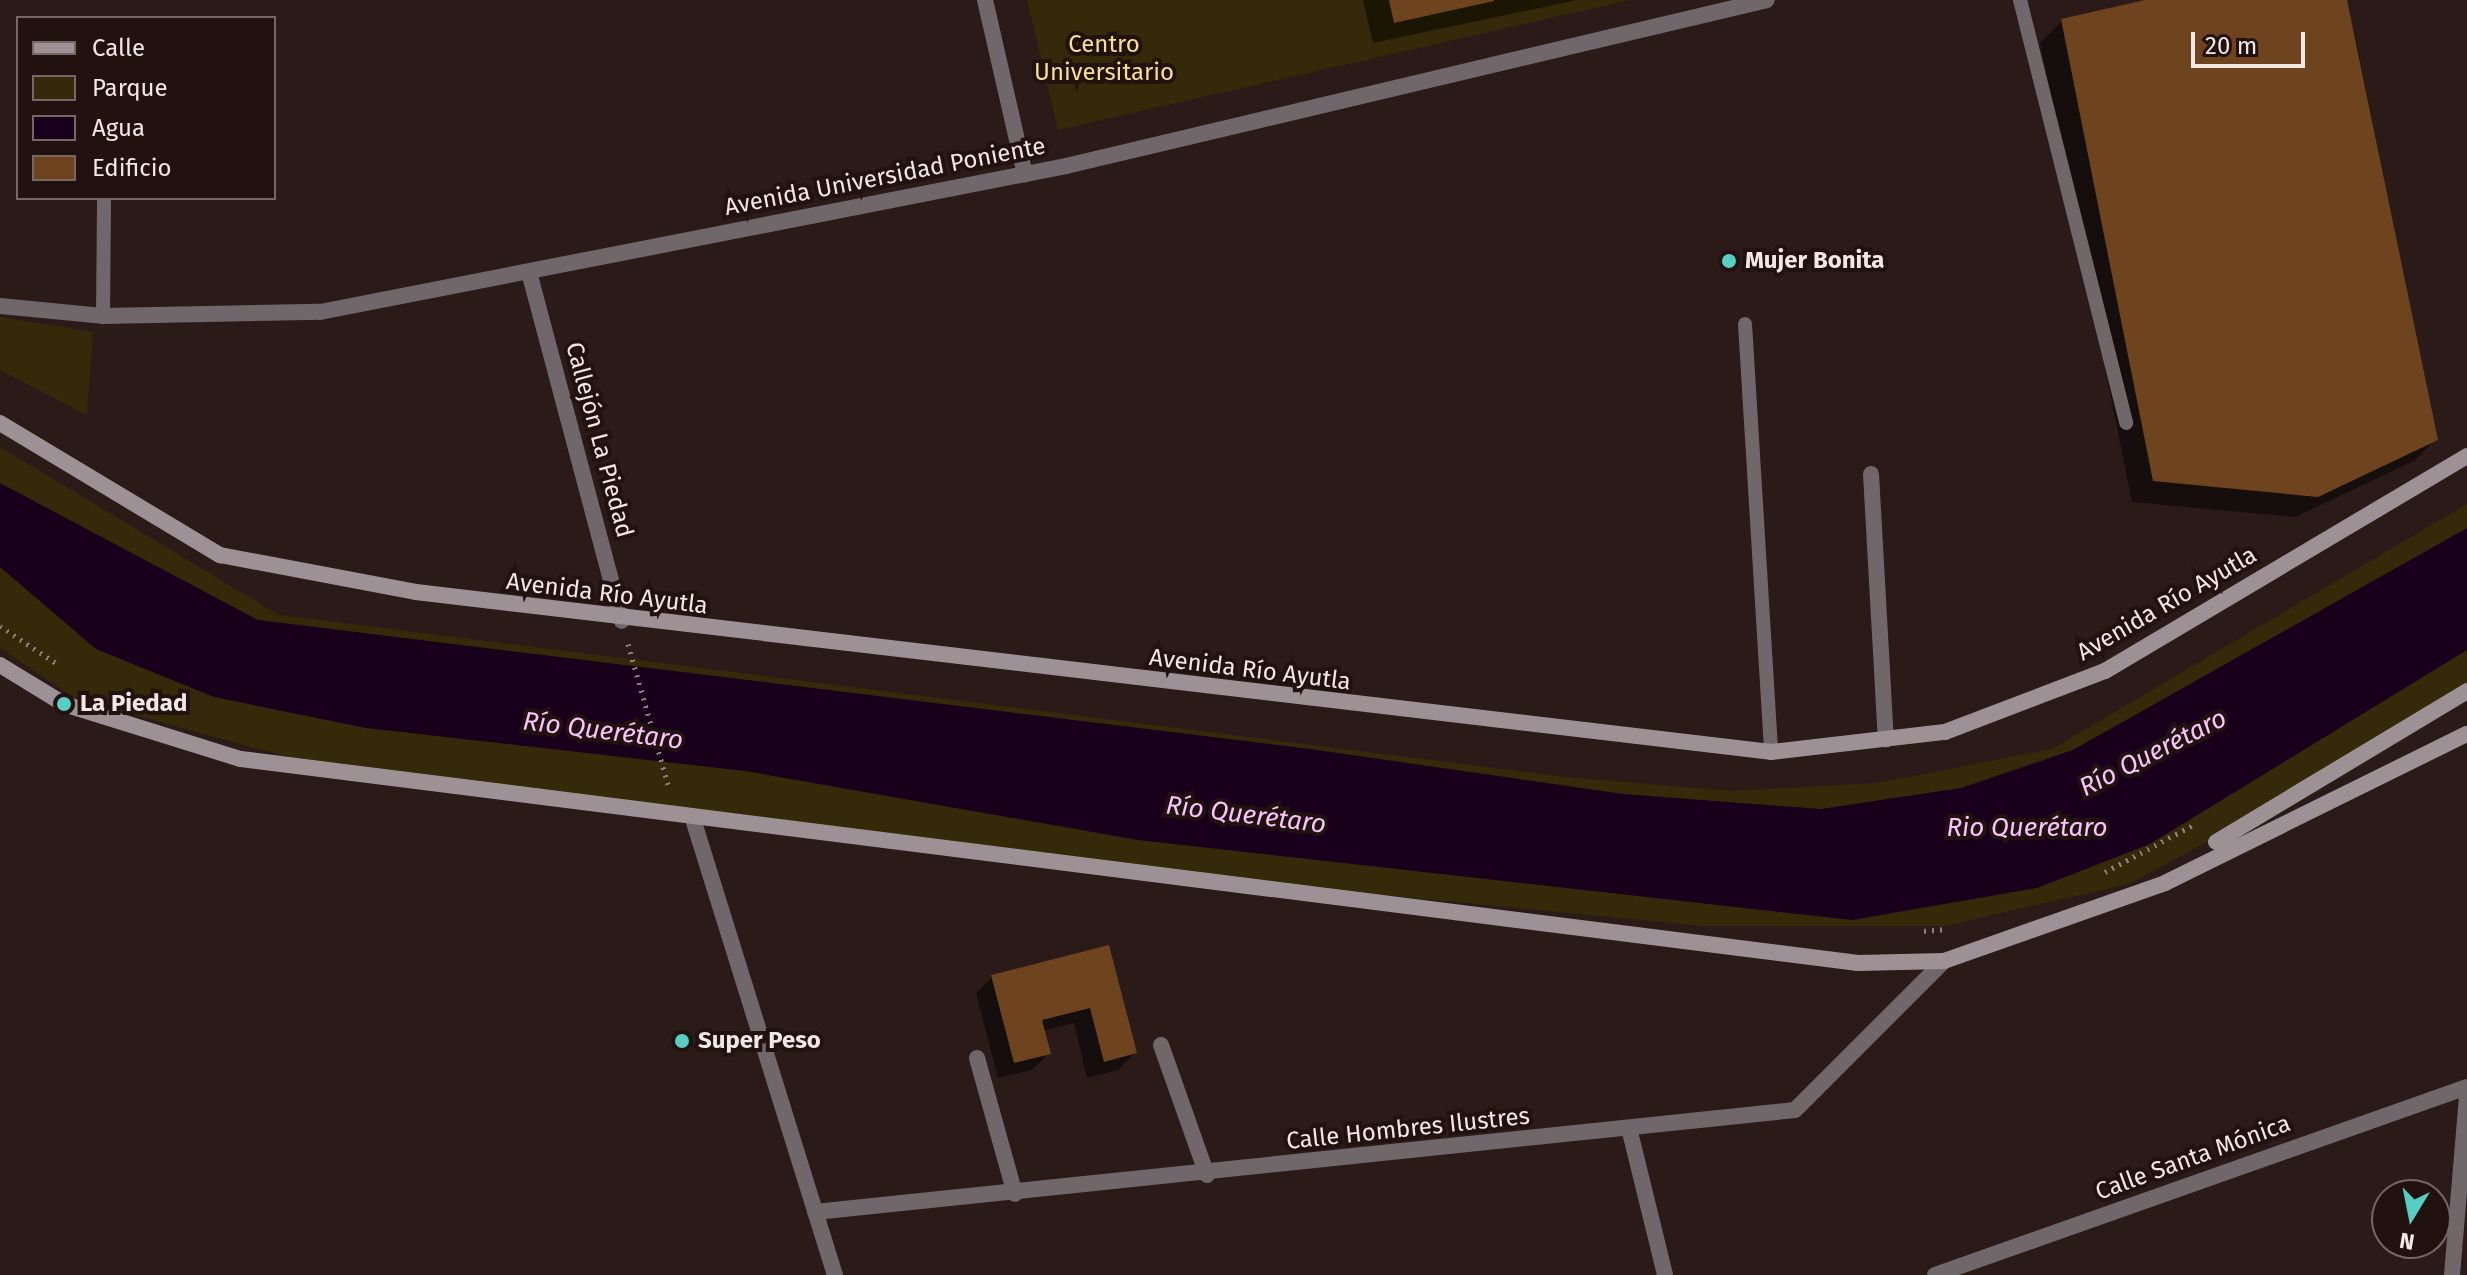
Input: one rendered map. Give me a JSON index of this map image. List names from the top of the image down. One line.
{"streets":{"main road":["Avenida Río Ayutla"],"street":["Avenida Universidad Poniente","Callejón La Piedad","Calle Hombres Ilustres","Calle Santa Mónica"]},"crossings":[["Avenida Universidad Poniente","Callejón La Piedad"],["Callejón La Piedad","Avenida Río Ayutla"]],"water":["Río Querétaro","Rio Querétaro"],"parks":["Centro Universitario"],"places":["Mujer Bonita","La Piedad","Super Peso"],"legend":["Calle","Parque","Agua","Edificio"],"scale_bar":"20 m","north":"bottom"}
